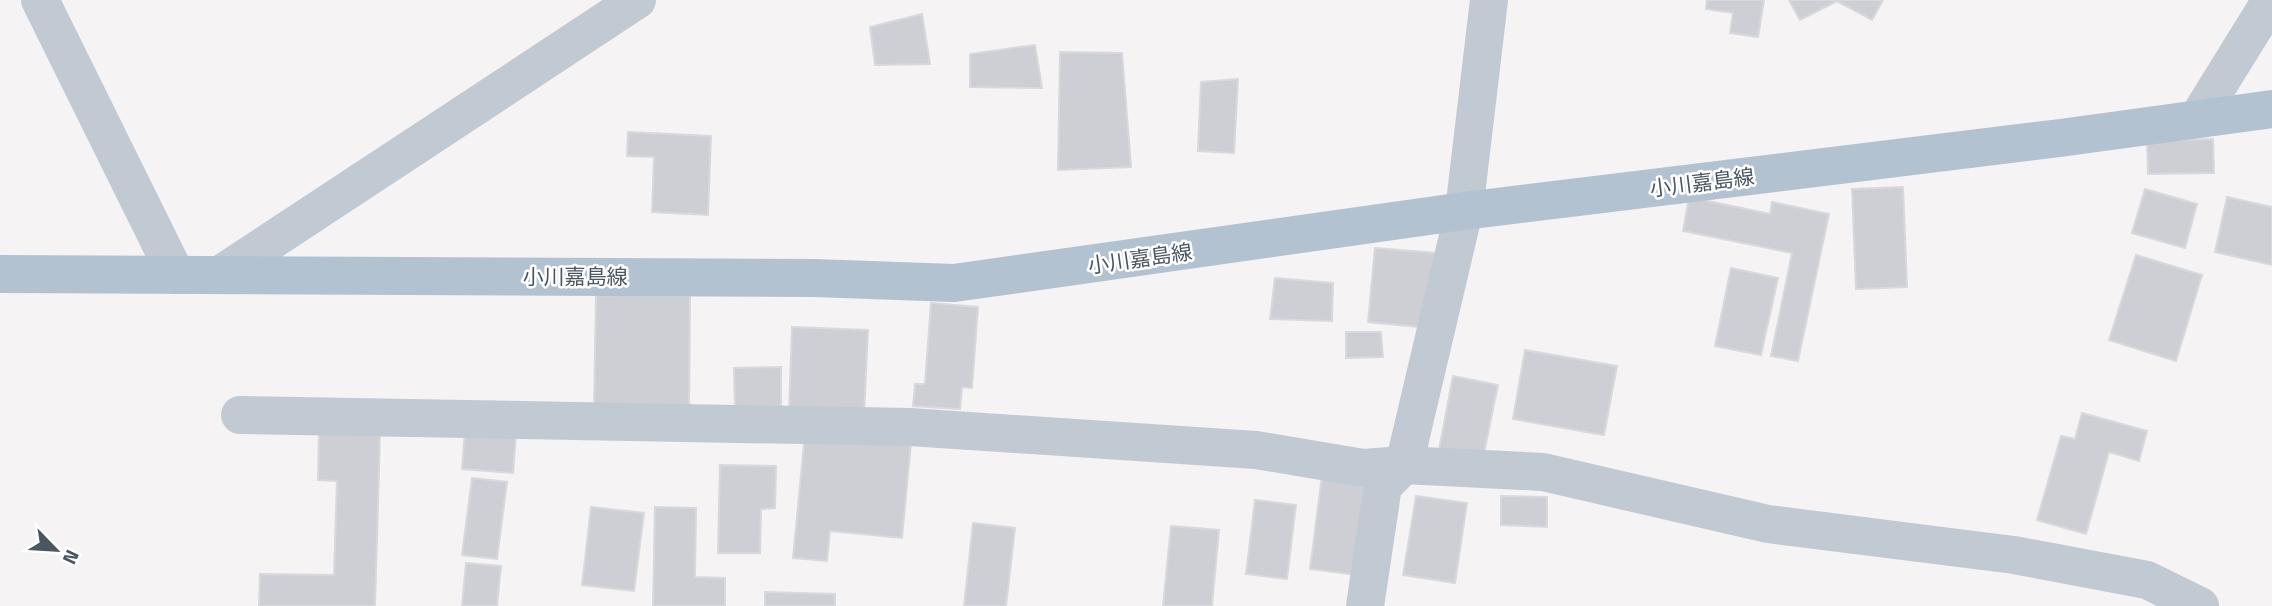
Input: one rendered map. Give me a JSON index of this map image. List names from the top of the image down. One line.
{"streets":{"main road":["小川嘉島線"]},"north":"bottom right"}
